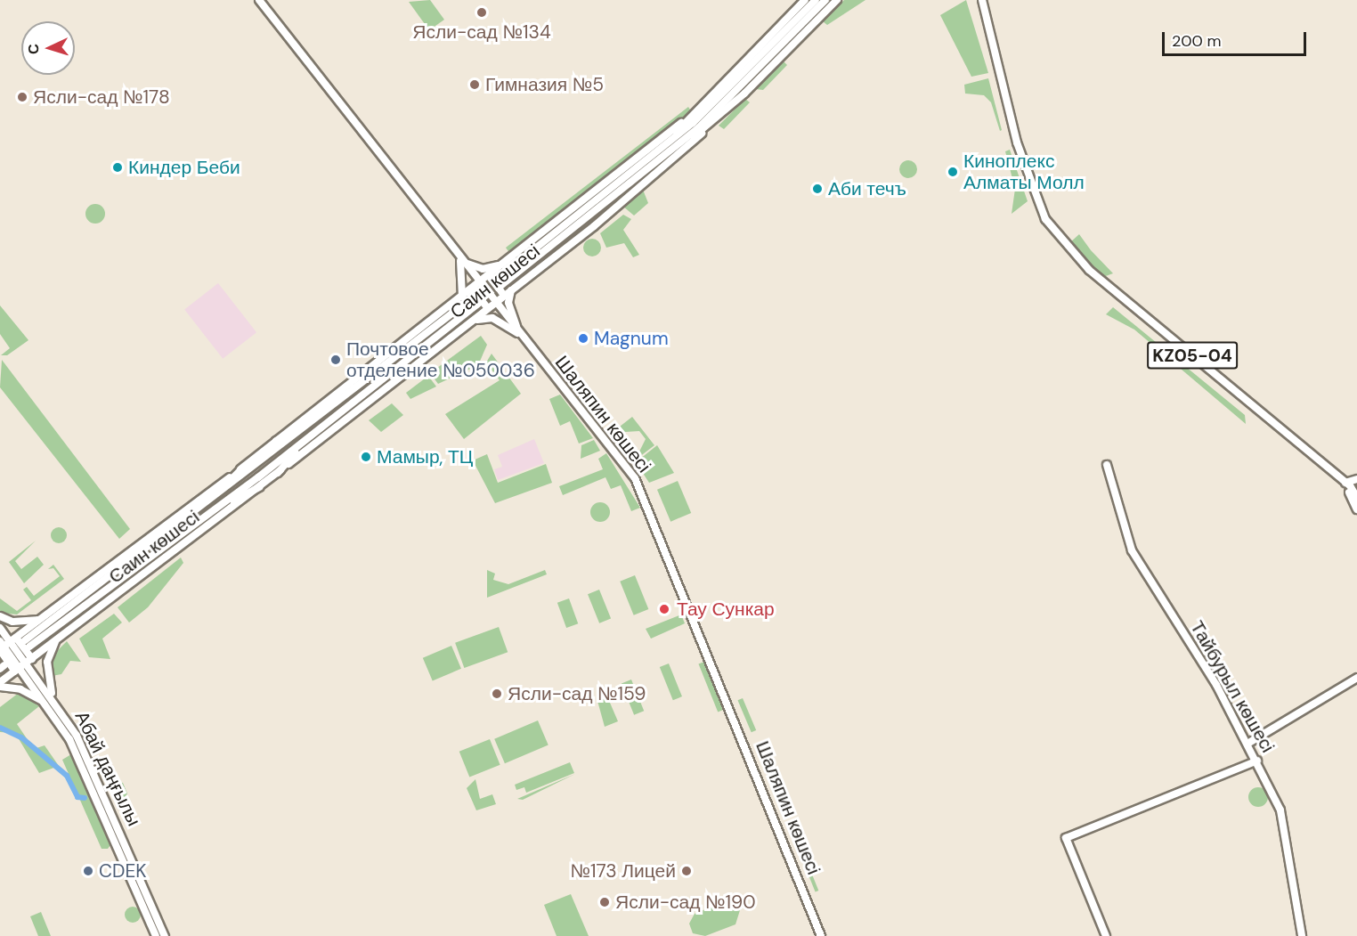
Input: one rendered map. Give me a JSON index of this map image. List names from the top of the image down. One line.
{"streets":{"main road":["Саин көшесі","KZ05-04","Шаляпин көшесі","Тайбурыл көшесі","Абай даңғылы"]},"crossings":[["Саин көшесі","Шаляпин көшесі"],["Саин көшесі","Абай даңғылы"]],"places":["Ясли-сад №134","Гимназия №5","Ясли-сад №178","Киндер Беби","Киноплекс Алматы Молл","Аби течъ","Magnum","Почтовое отделение №050036","Мамыр, ТЦ","Тау Сункар","Ясли-сад №159","CDEK","№173 Лицей","Ясли-сад №190"],"scale_bar":"200 m","north":"left"}
